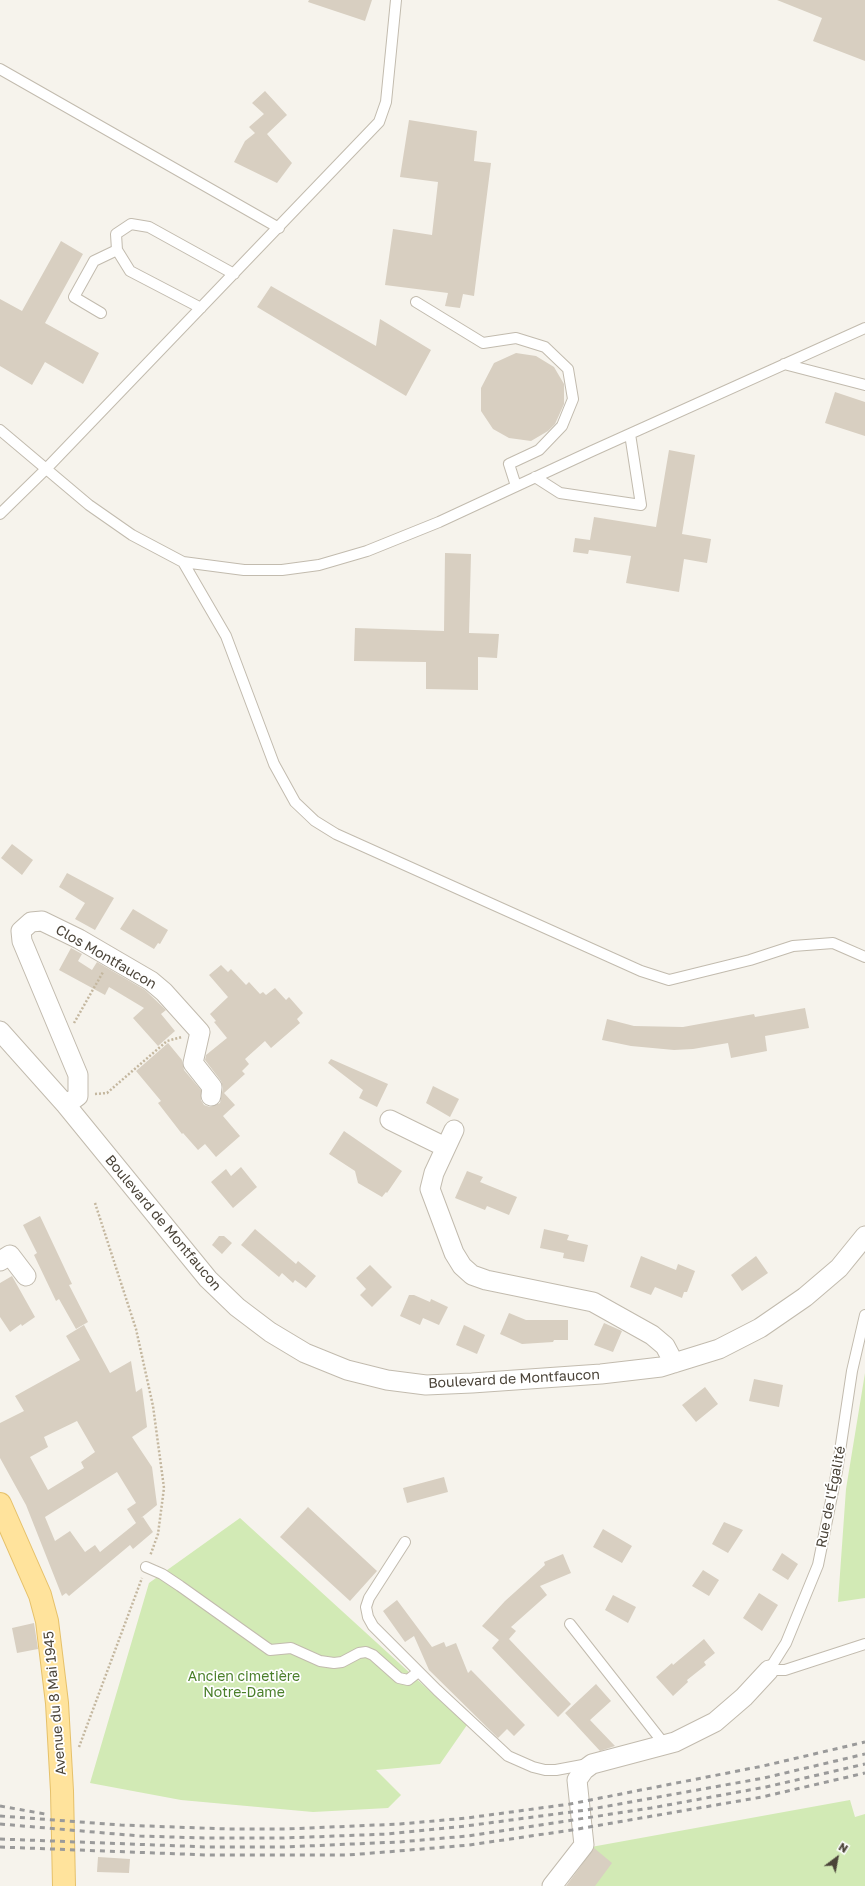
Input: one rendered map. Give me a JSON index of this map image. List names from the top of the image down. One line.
{"streets":{"main road":["Avenue du 8 Mai 1945"],"street":["Clos Montfaucon","Boulevard de Montfaucon","Rue de l'Égalité"]},"parks":["Ancien cimetière Notre-Dame"],"north":"top right"}
